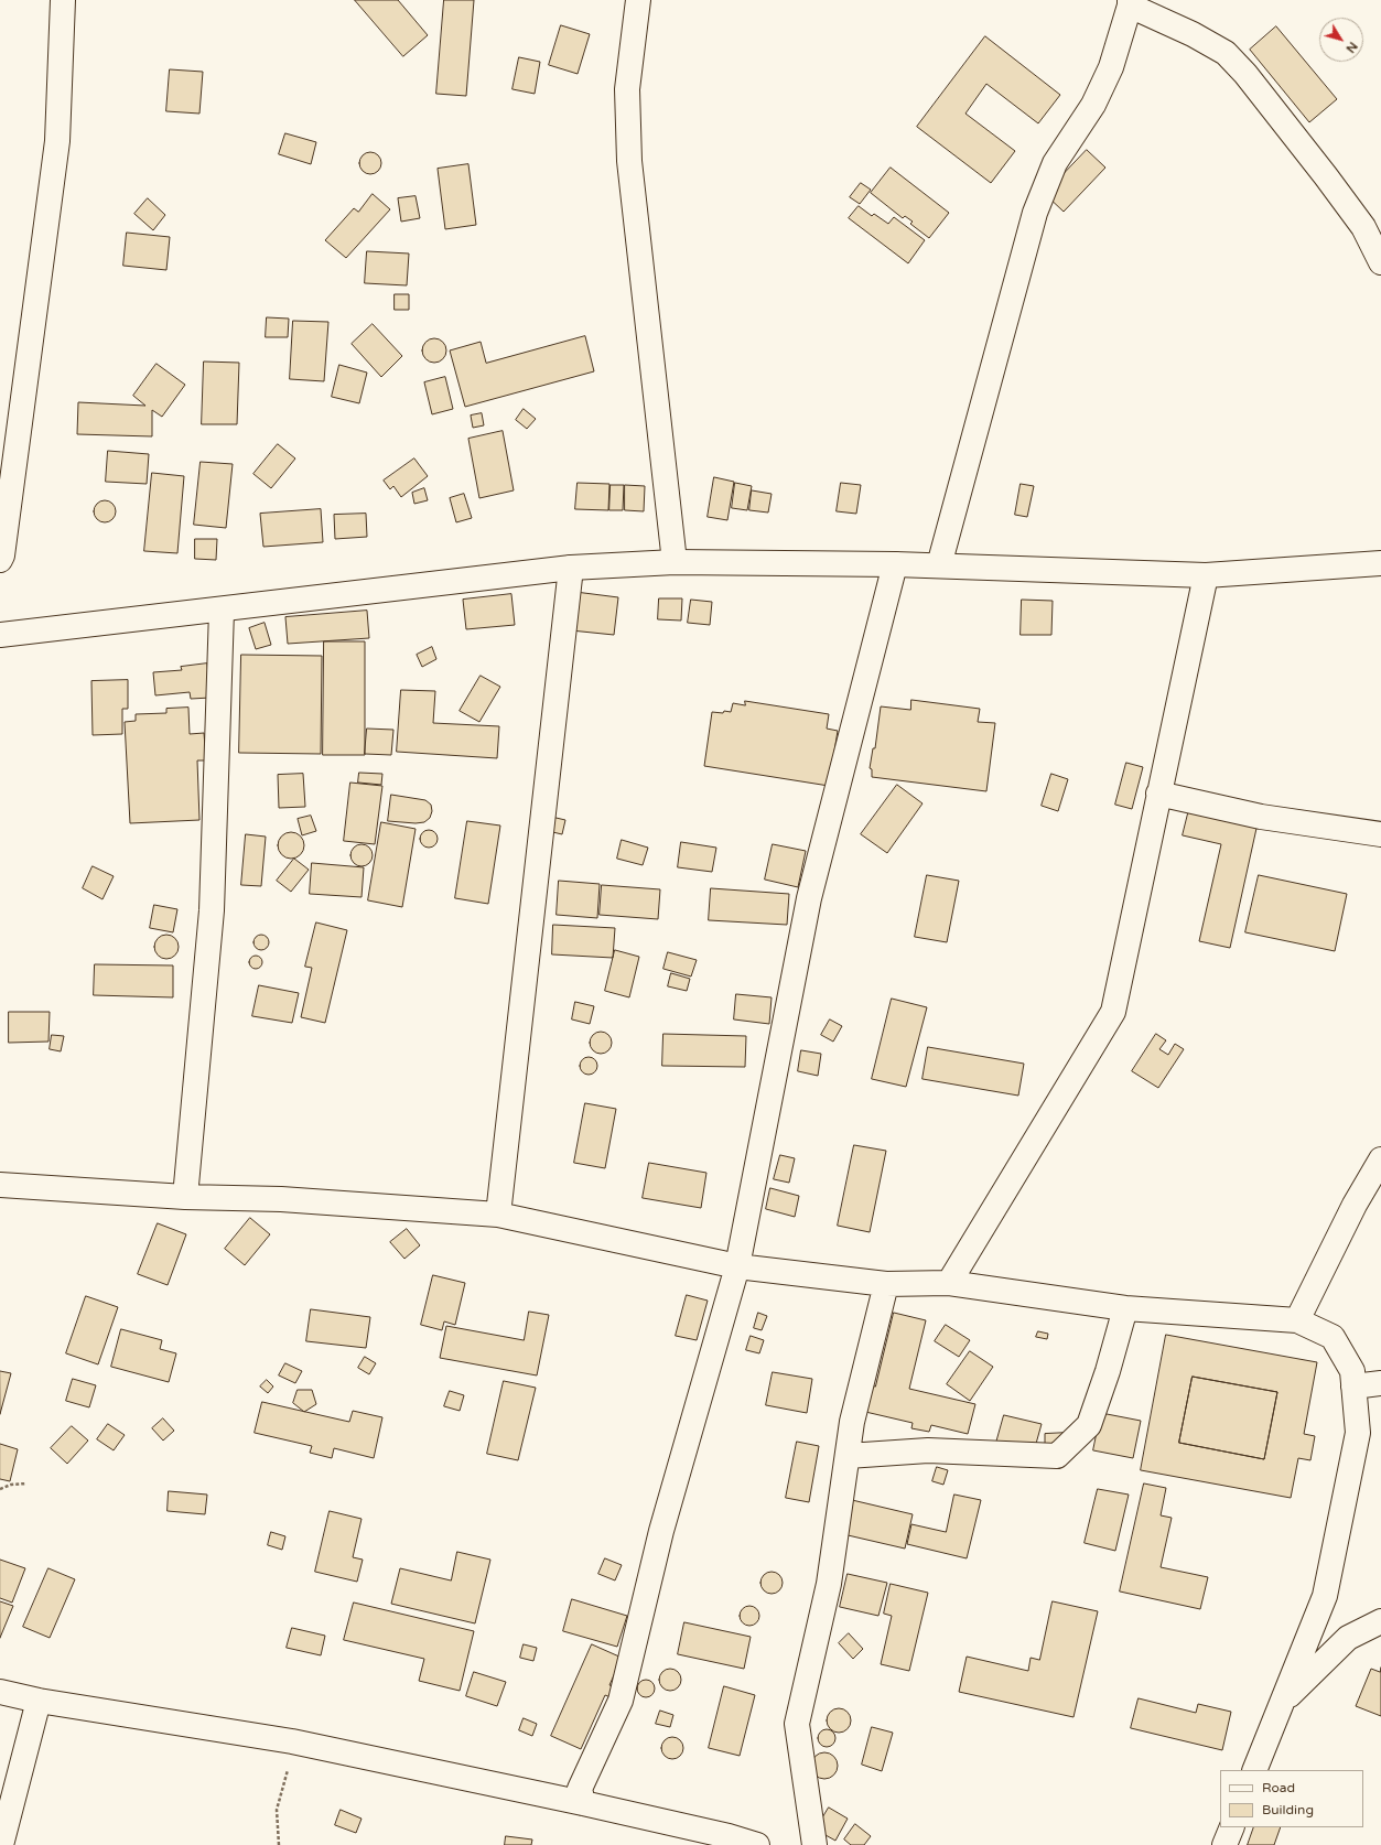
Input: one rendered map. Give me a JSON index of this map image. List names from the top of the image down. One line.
{"legend":["Road","Building"],"north":"bottom right"}
